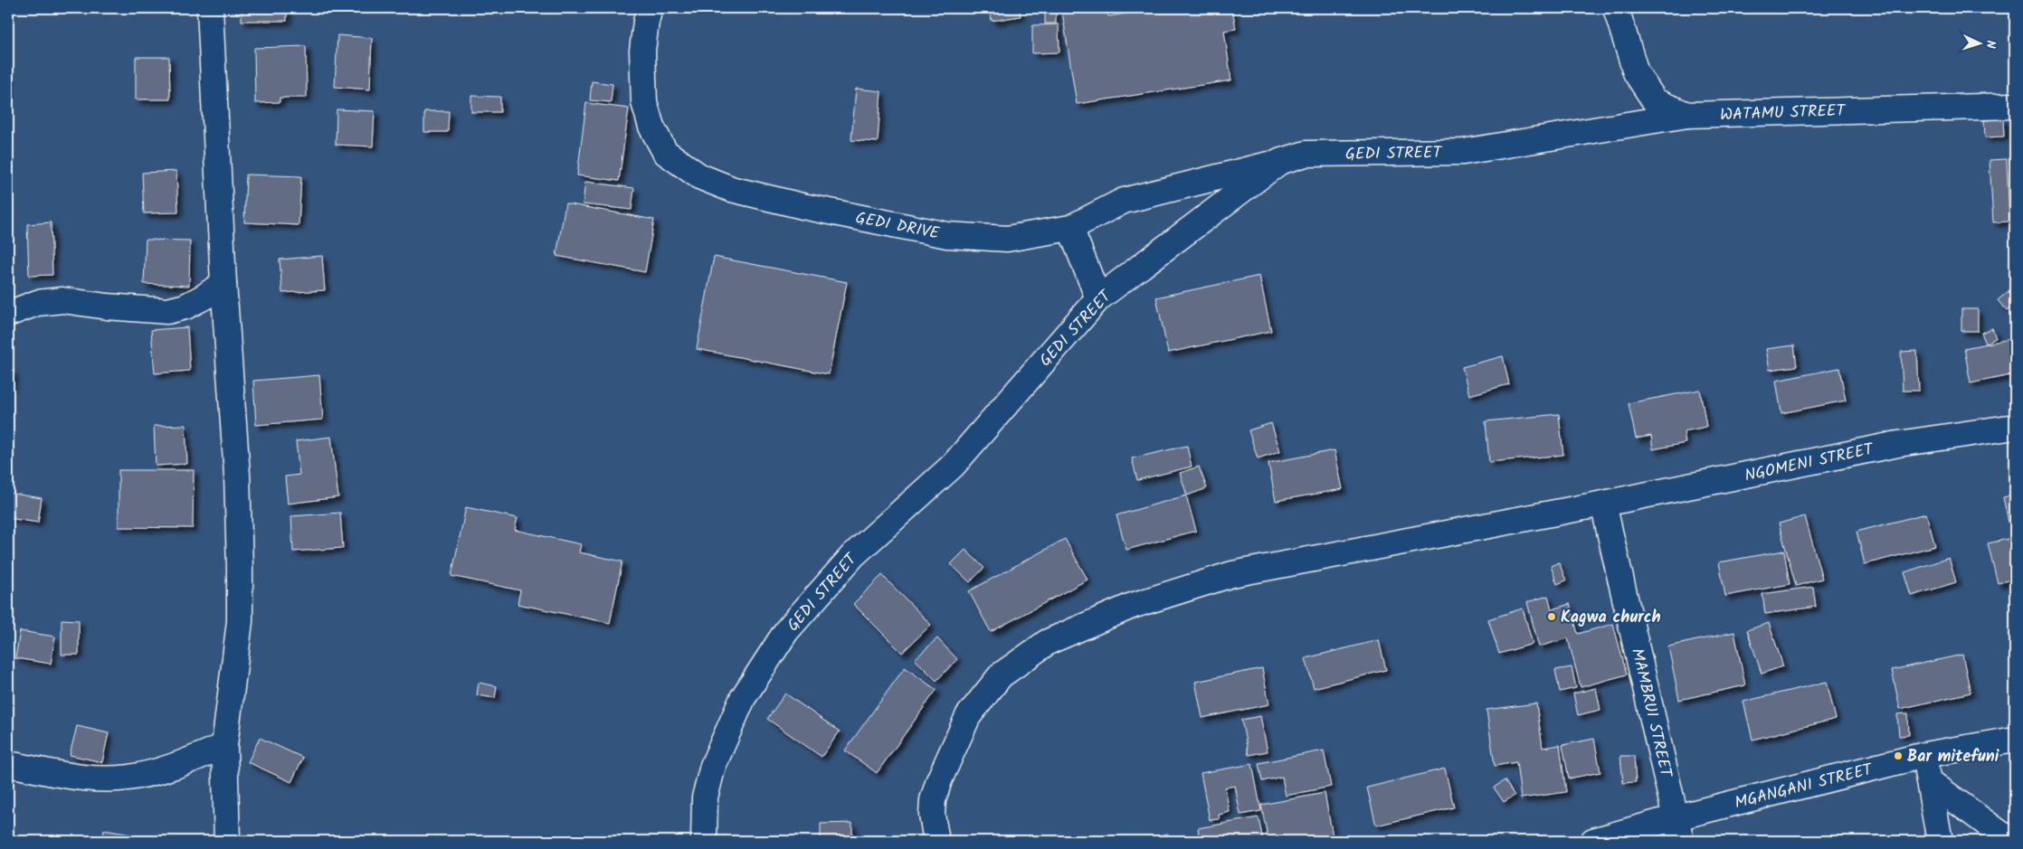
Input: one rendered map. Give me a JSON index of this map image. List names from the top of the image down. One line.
{"streets":{"street":["WATAMU STREET","GEDI STREET","GEDI DRIVE","NGOMENI STREET","MAMBRUI STREET","MGANGANI STREET"]},"crossings":[["WATAMU STREET","GEDI STREET"],["GEDI STREET","GEDI DRIVE"],["NGOMENI STREET","MAMBRUI STREET"],["MAMBRUI STREET","MGANGANI STREET"]],"places":["Kagwa church","Bar mitefuni"],"north":"right"}
